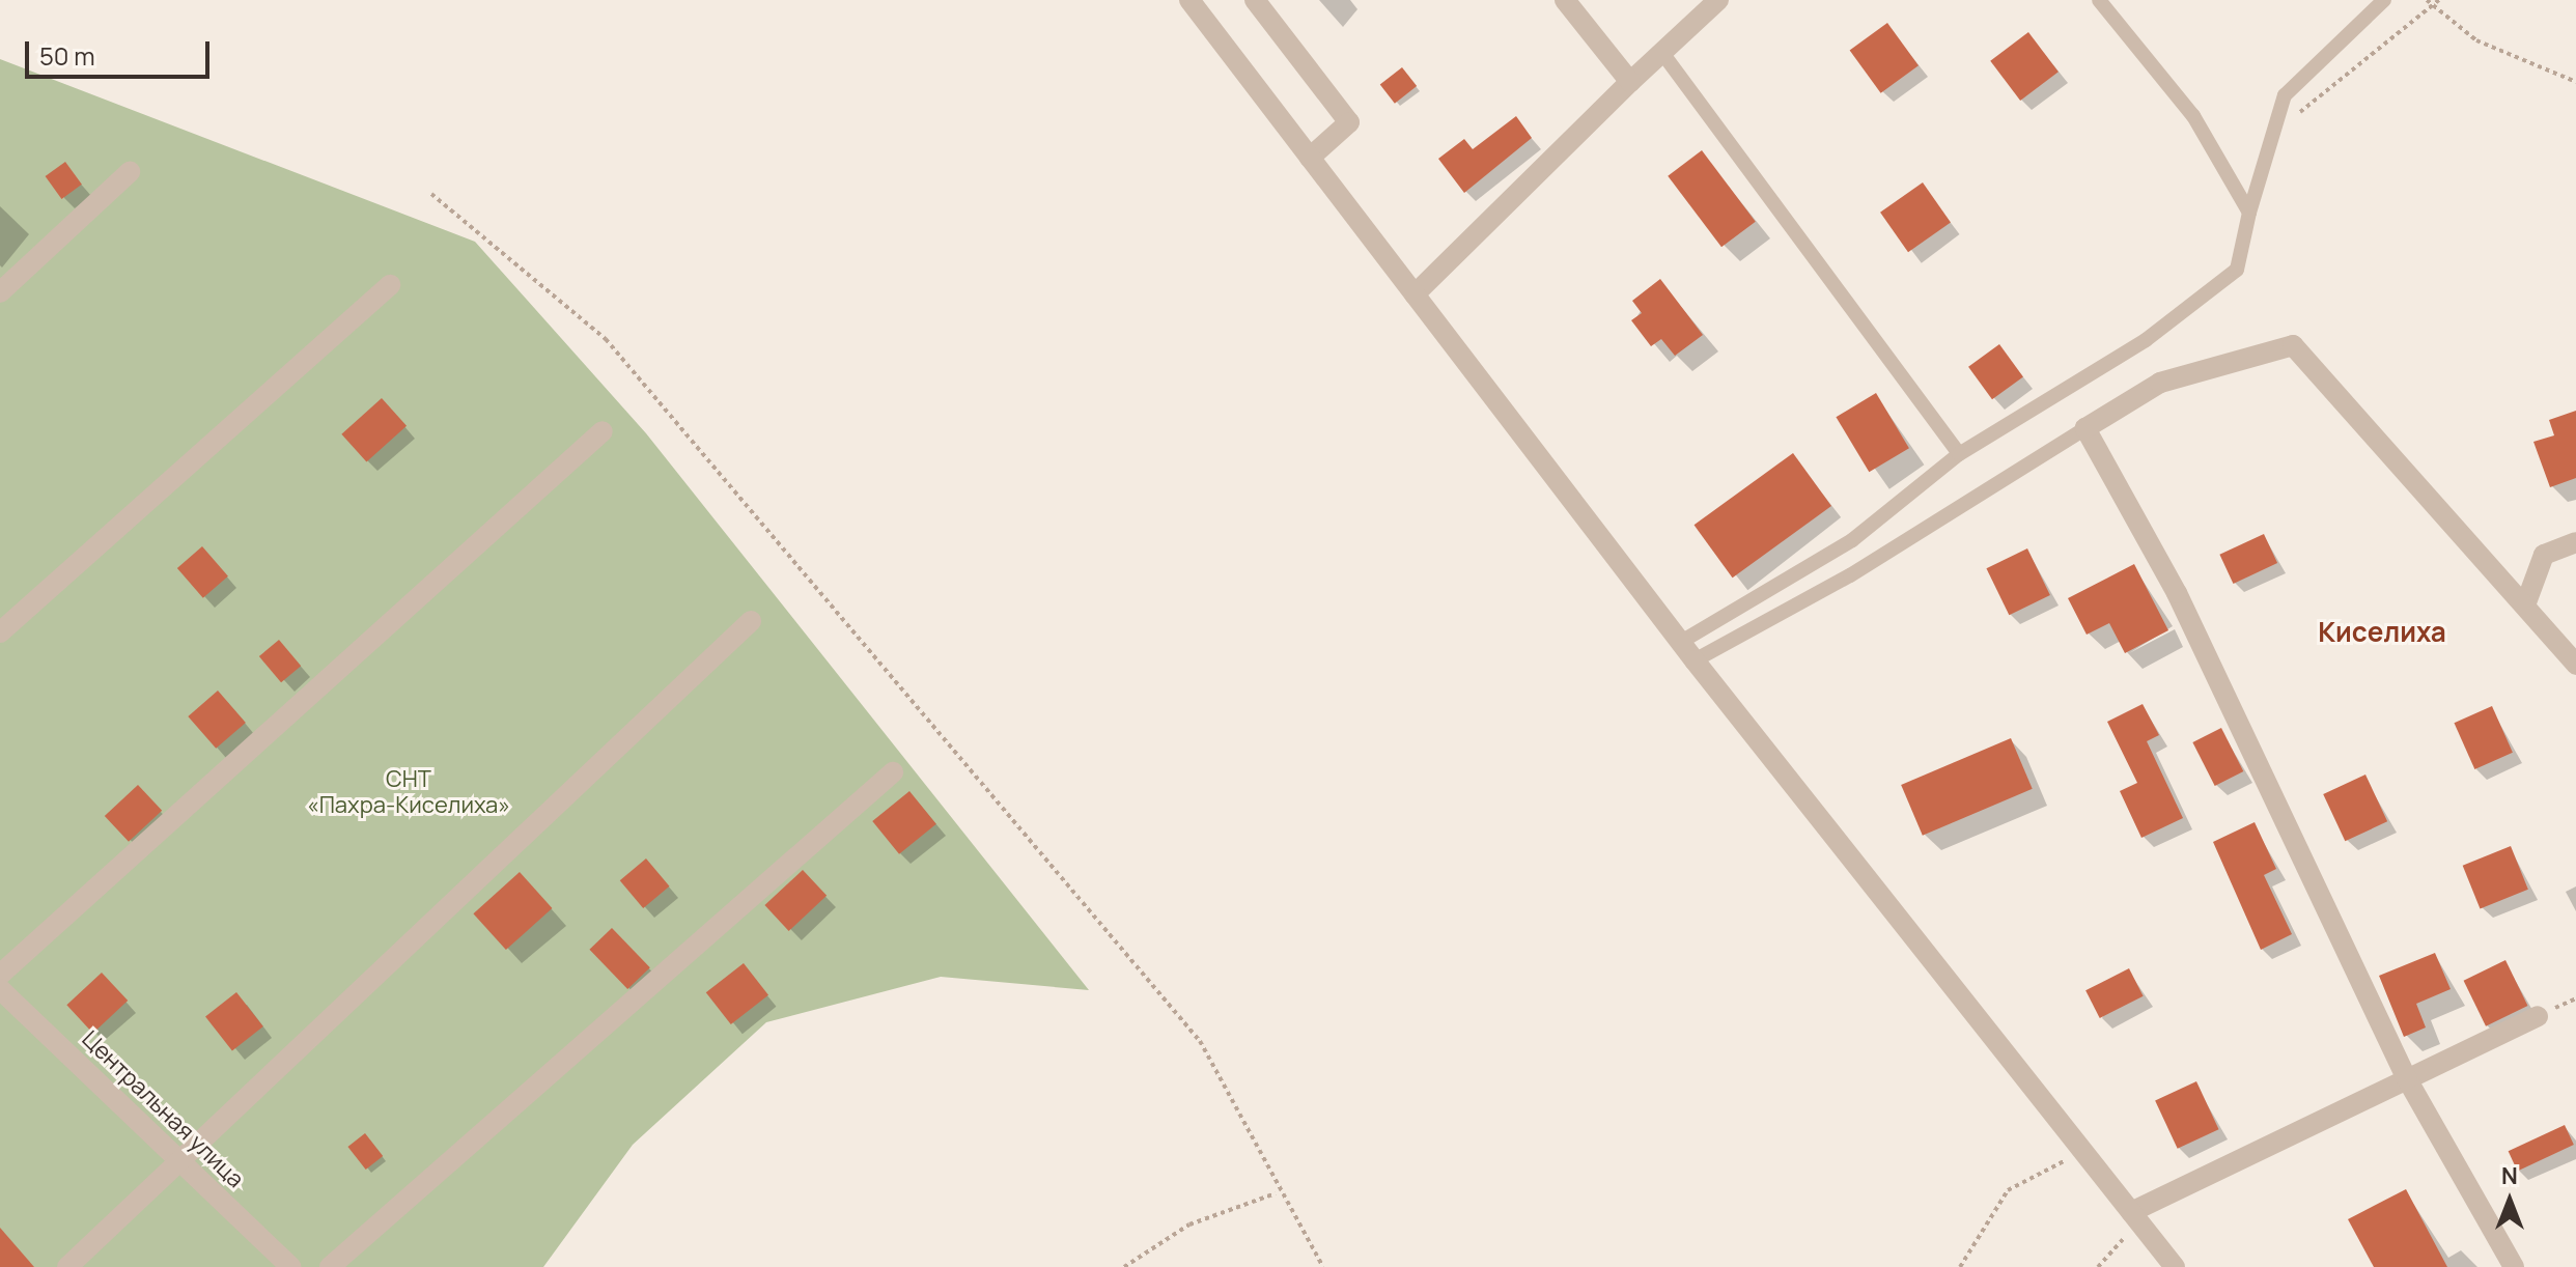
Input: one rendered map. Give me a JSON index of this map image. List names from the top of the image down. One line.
{"streets":{"street":["Центральная улица"]},"districts":["Киселиха"],"parks":["СНТ «Пахра-Киселиха»"],"scale_bar":"50 m","north":"top"}
